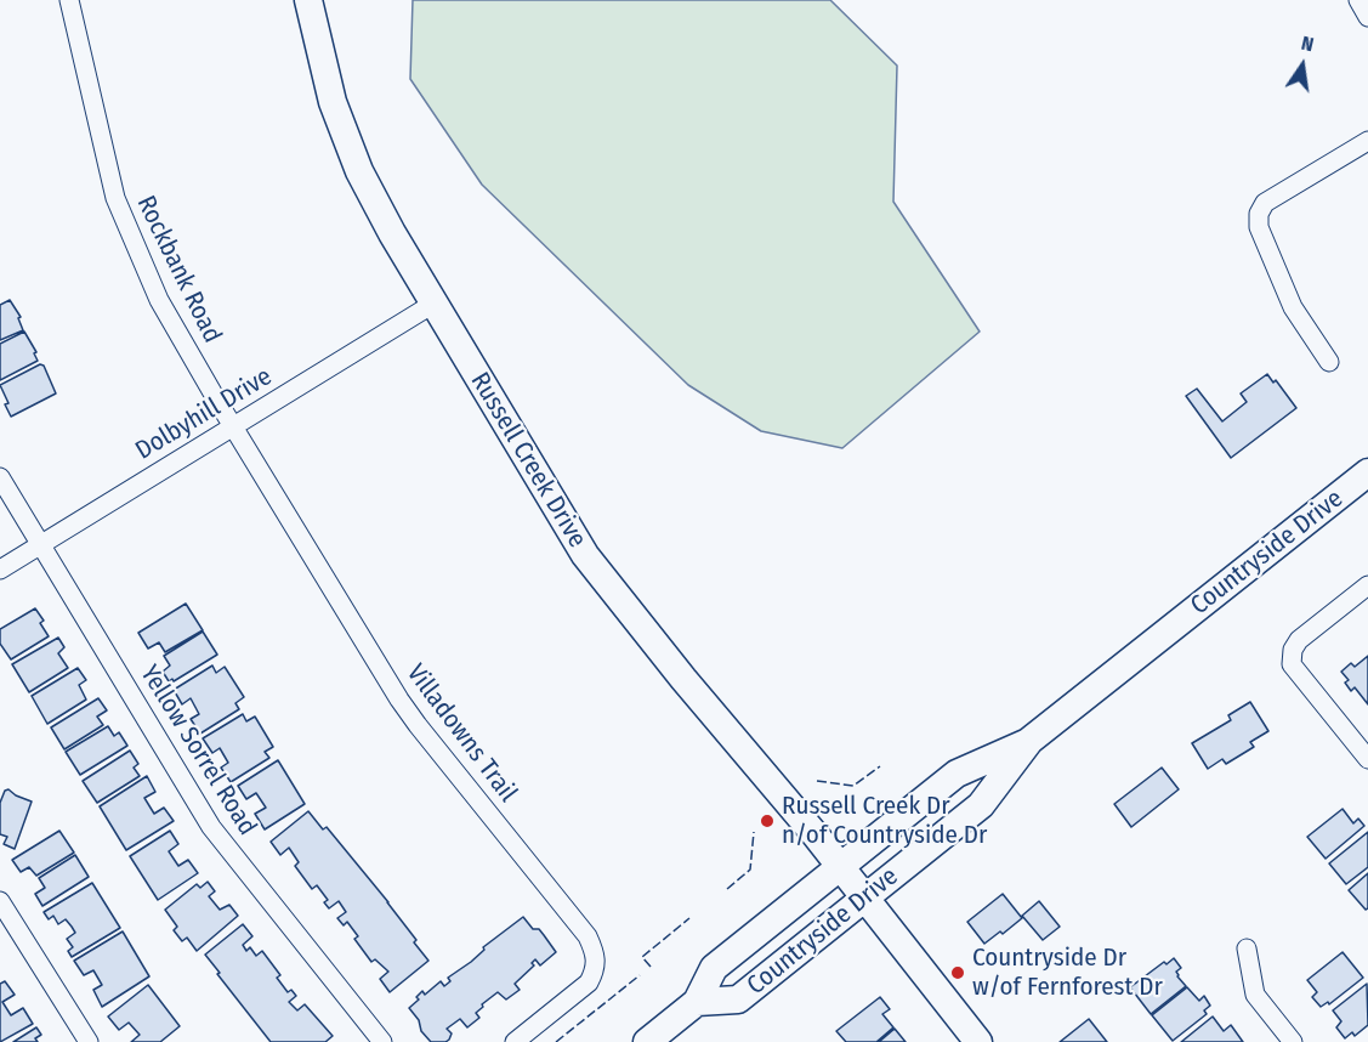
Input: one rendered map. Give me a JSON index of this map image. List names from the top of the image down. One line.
{"streets":{"main road":["Russell Creek Drive","Countryside Drive"],"street":["Rockbank Road","Dolbyhill Drive","Villadowns Trail","Yellow Sorrel Road"]},"crossings":[["Rockbank Road","Dolbyhill Drive"],["Rockbank Road","Villadowns Trail"],["Dolbyhill Drive","Russell Creek Drive"],["Dolbyhill Drive","Villadowns Trail"],["Dolbyhill Drive","Yellow Sorrel Road"],["Russell Creek Drive","Countryside Drive"]],"places":["Russell Creek Dr n/of Countryside Dr","Countryside Dr w/of Fernforest Dr"],"north":"top"}
